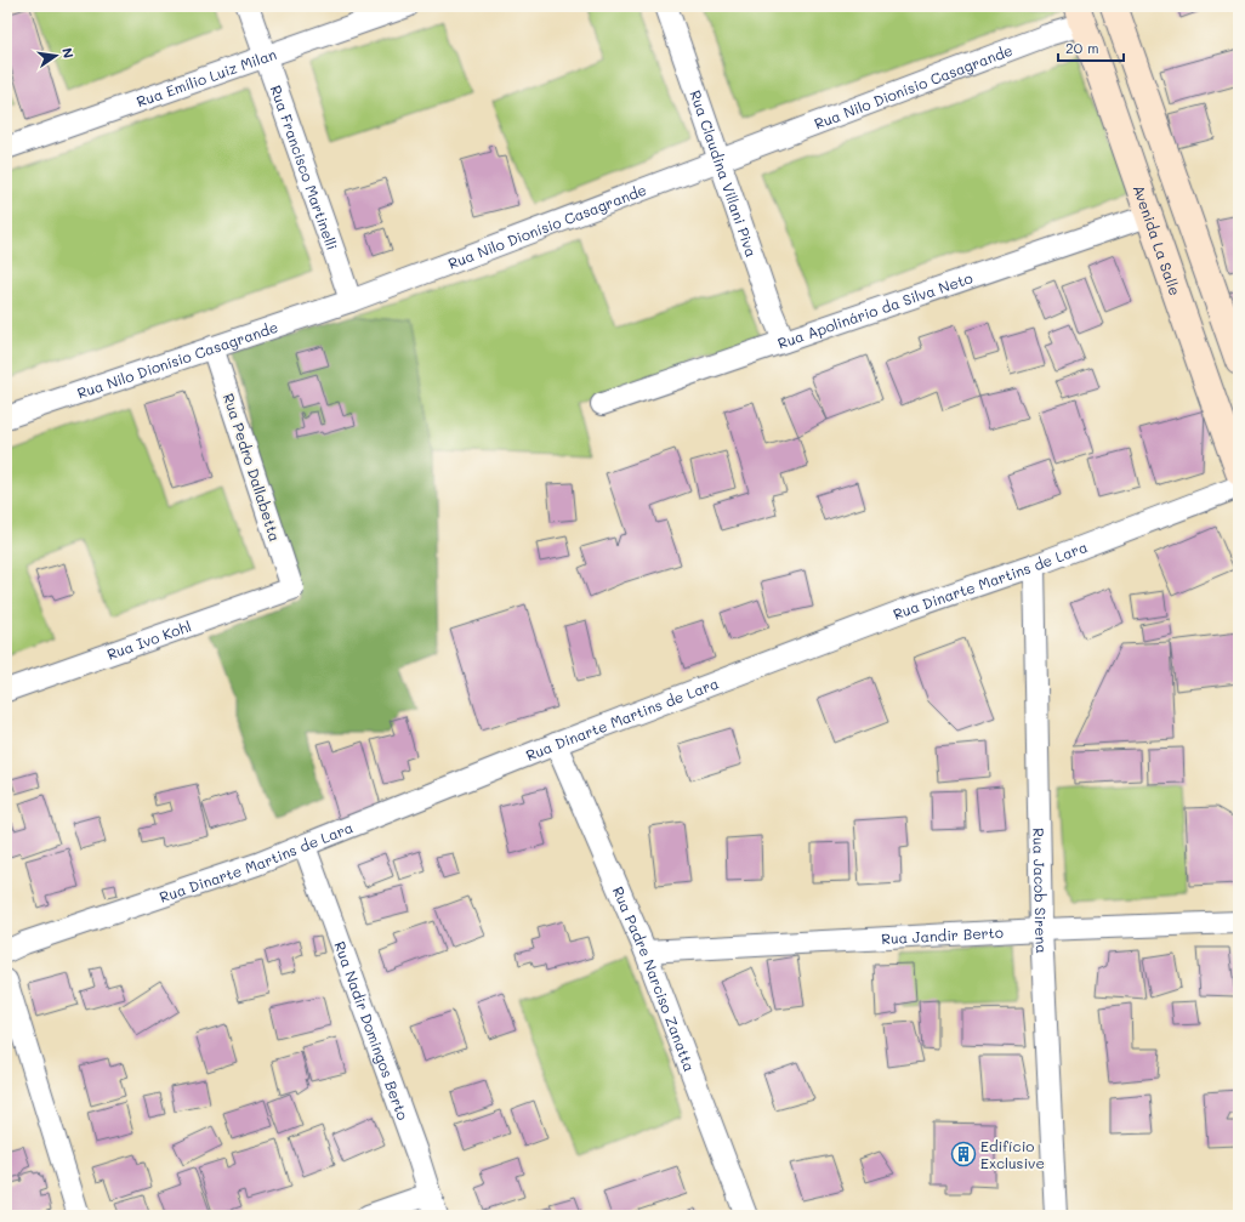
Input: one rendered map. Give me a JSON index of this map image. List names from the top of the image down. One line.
{"streets":{"main road":["Avenida La Salle"],"street":["Rua Emílio Luiz Milan","Rua Nilo Dionísio Casagrande","Rua Francisco Martinelli","Rua Claudina Villani Piva","Rua Apolinário da Silva Neto","Rua Pedro Dallabetta","Rua Dinarte Martins de Lara","Rua Ivo Kohl","Rua Jacob Sirena","Rua Jandir Berto","Rua Padre Narciso Zanatta","Rua Nadir Domingos Berto"]},"crossings":[["Rua Emílio Luiz Milan","Rua Francisco Martinelli"],["Rua Nilo Dionísio Casagrande","Rua Francisco Martinelli"],["Rua Nilo Dionísio Casagrande","Rua Claudina Villani Piva"],["Rua Nilo Dionísio Casagrande","Avenida La Salle"],["Rua Nilo Dionísio Casagrande","Rua Pedro Dallabetta"],["Rua Claudina Villani Piva","Rua Apolinário da Silva Neto"],["Avenida La Salle","Rua Apolinário da Silva Neto"],["Rua Pedro Dallabetta","Rua Ivo Kohl"],["Rua Dinarte Martins de Lara","Rua Jacob Sirena"],["Rua Dinarte Martins de Lara","Rua Padre Narciso Zanatta"],["Rua Dinarte Martins de Lara","Rua Nadir Domingos Berto"],["Rua Jacob Sirena","Rua Jandir Berto"],["Rua Jandir Berto","Rua Padre Narciso Zanatta"]],"places":{"building":["Edifício Exclusive"]},"scale_bar":"20 m","north":"right"}
